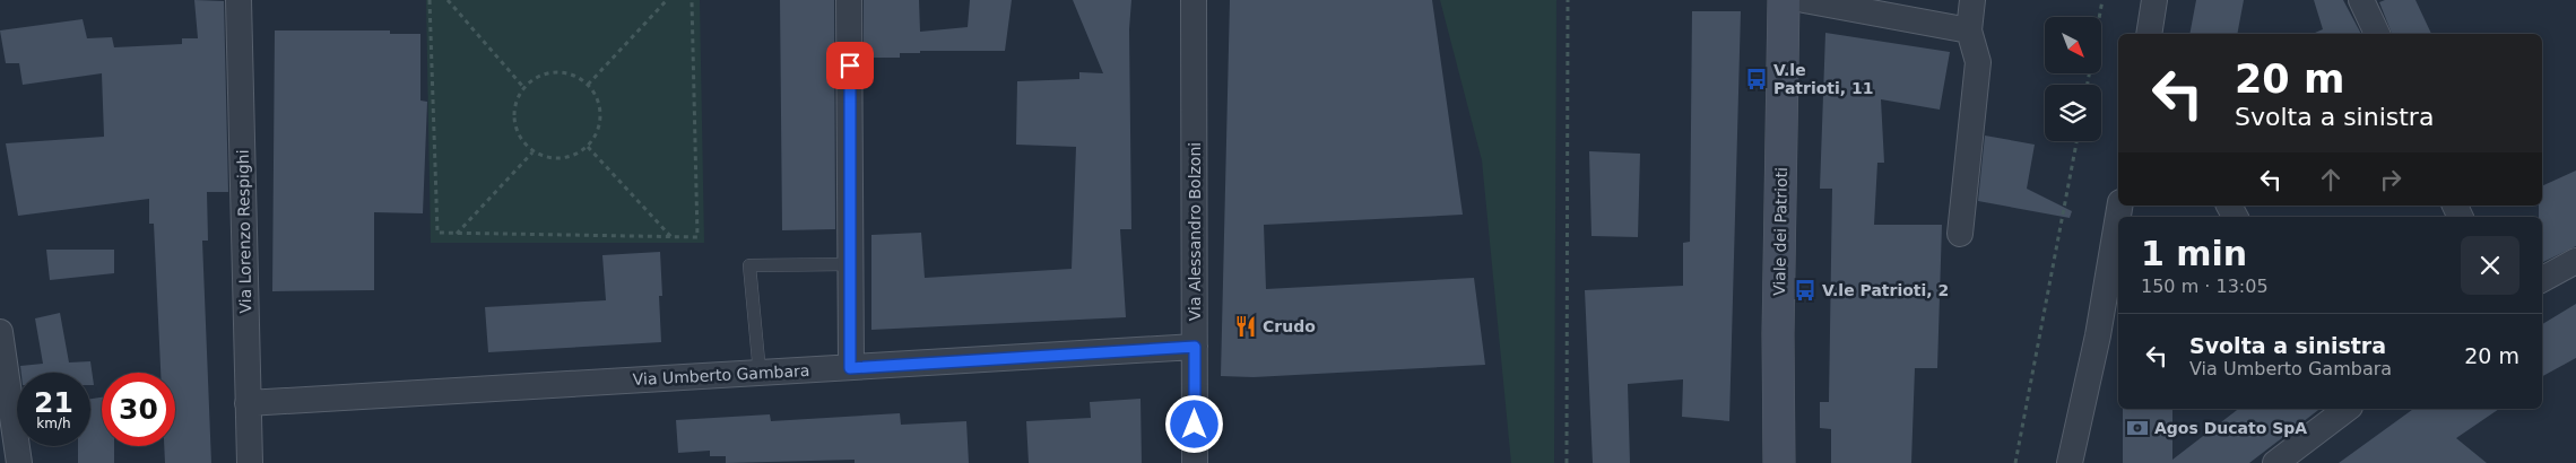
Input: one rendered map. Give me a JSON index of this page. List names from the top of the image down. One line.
{"streets":{"main road":["Viale dei Patrioti"],"street":["Via Lorenzo Respighi","Via Alessandro Bolzoni","Via Umberto Gambara"]},"crossings":[["Via Lorenzo Respighi","Via Umberto Gambara"],["Via Alessandro Bolzoni","Via Umberto Gambara"]],"places":{"bus stop":["V.le Patrioti, 11","V.le Patrioti, 2"],"restaurant":["Crudo"],"bank":["Agos Ducato SpA"]},"north":"bottom right","page":{"turn":["20 m","Svolta a sinistra"],"heading":["1 min","150 m · 13:05"],"list":[{"name":"Svolta a sinistra","note":"Via Umberto Gambara","value":"20 m"}],"speed":"21 km/h","limit":"30"}}
